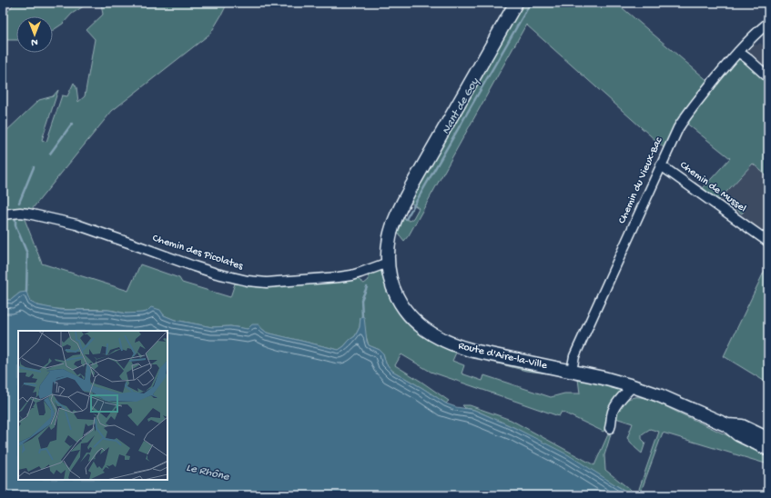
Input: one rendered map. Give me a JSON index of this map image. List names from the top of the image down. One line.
{"streets":{"main road":["Route d'Aire-la-Ville"],"street":["Chemin du Vieux-Bac","Chemin de Mussel","Chemin des Picolates"]},"crossings":[["Chemin du Vieux-Bac","Chemin de Mussel"],["Chemin du Vieux-Bac","Route d'Aire-la-Ville"],["Chemin des Picolates","Route d'Aire-la-Ville"]],"water":["Nant de Goy","Le Rhône"],"north":"bottom"}
